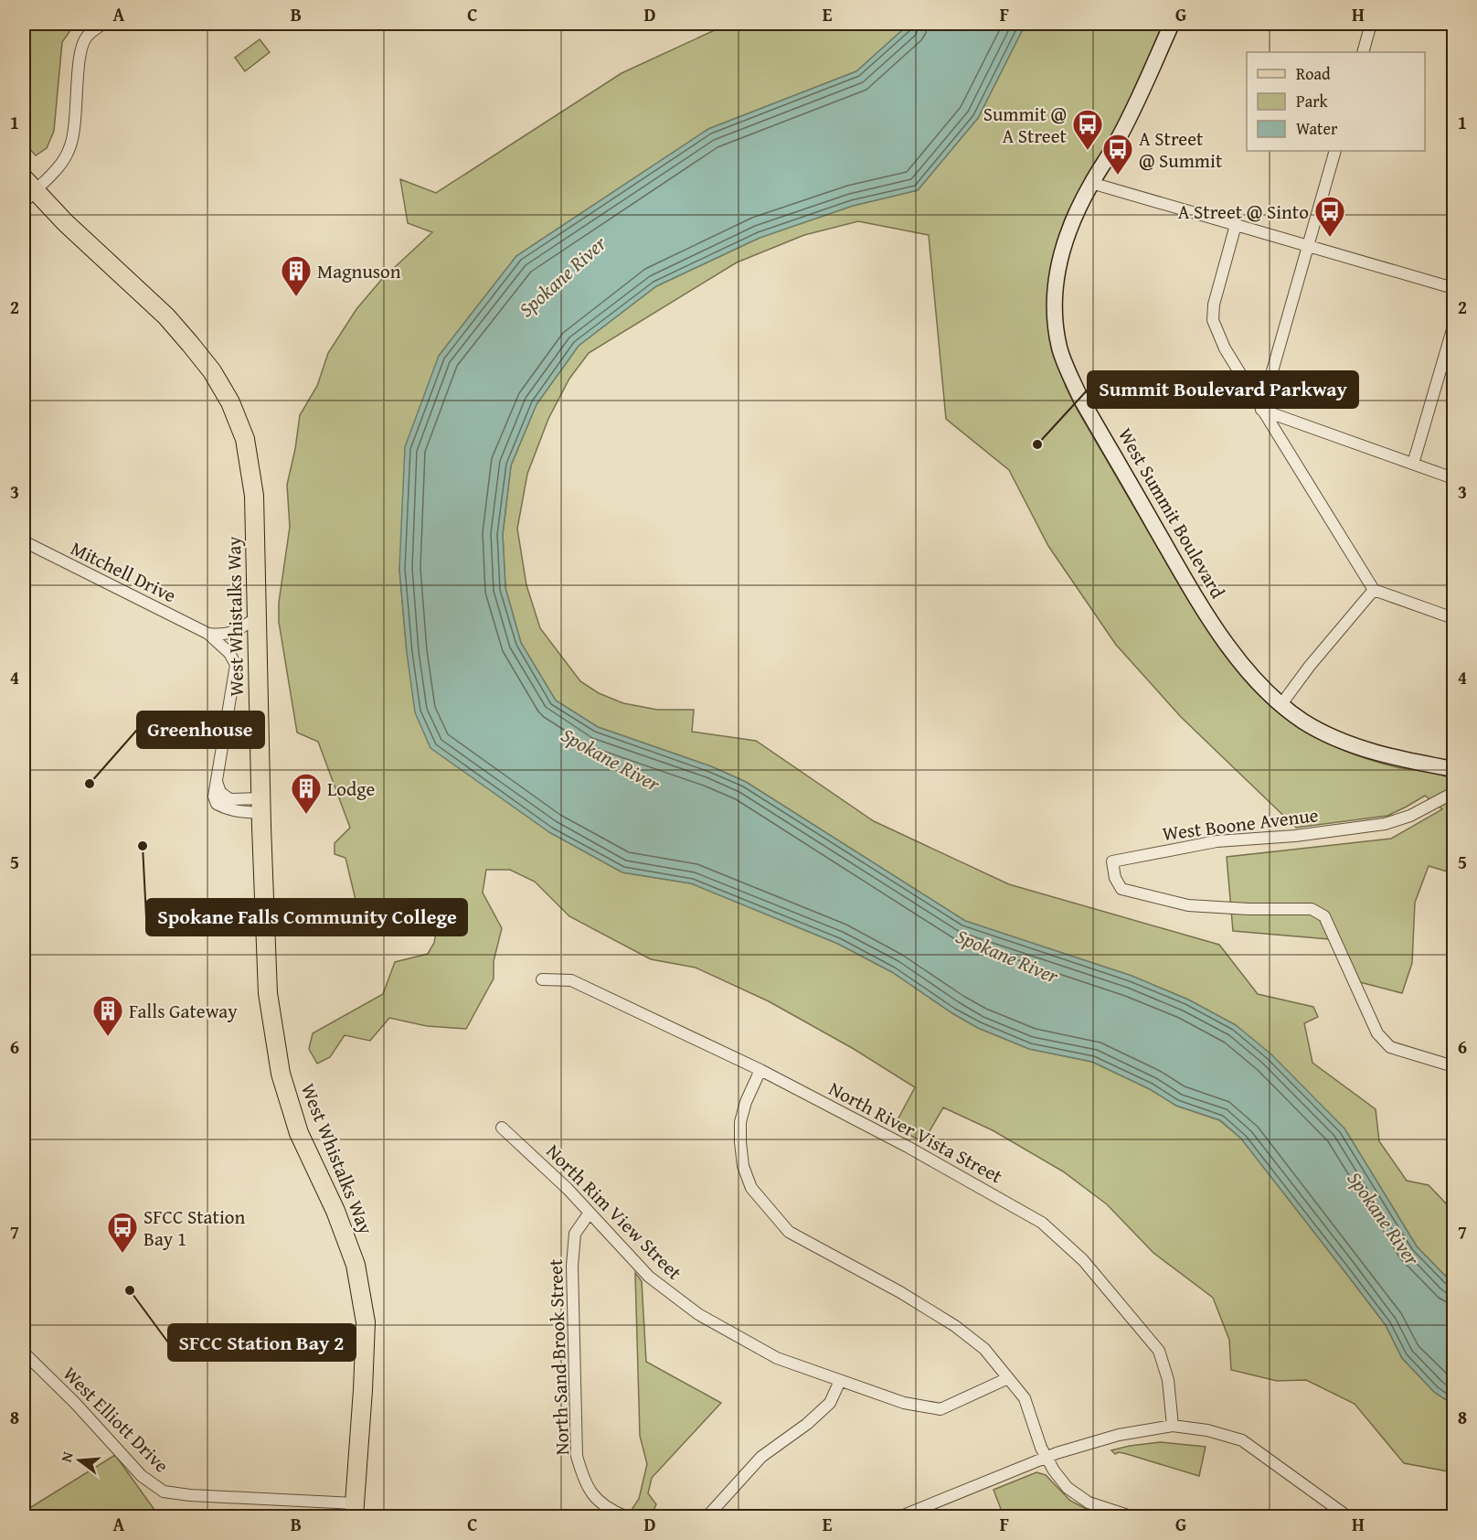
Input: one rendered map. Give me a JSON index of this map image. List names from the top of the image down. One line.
{"streets":{"main road":["West Whistalks Way"],"street":["West Summit Boulevard","Mitchell Drive","West Boone Avenue","North River Vista Street","North Rim View Street","North Sand Brook Street","West Elliott Drive"]},"crossings":[["Mitchell Drive","West Whistalks Way"],["West Whistalks Way","West Elliott Drive"],["North Rim View Street","North Sand Brook Street"]],"water":["Spokane River"],"places":{"bus stop":["Summit @ A Street","A Street @ Summit","A Street @ Sinto","SFCC Station Bay 1"],"building":["Magnuson","Lodge","Falls Gateway"],"other":["Summit Boulevard Parkway","Greenhouse","Spokane Falls Community College","SFCC Station Bay 2"]},"legend":["Road","Park","Water"],"north":"left","grid":{"columns":["A","B","C","D","E","F","G","H"],"rows":["1","2","3","4","5","6","7","8"]}}
